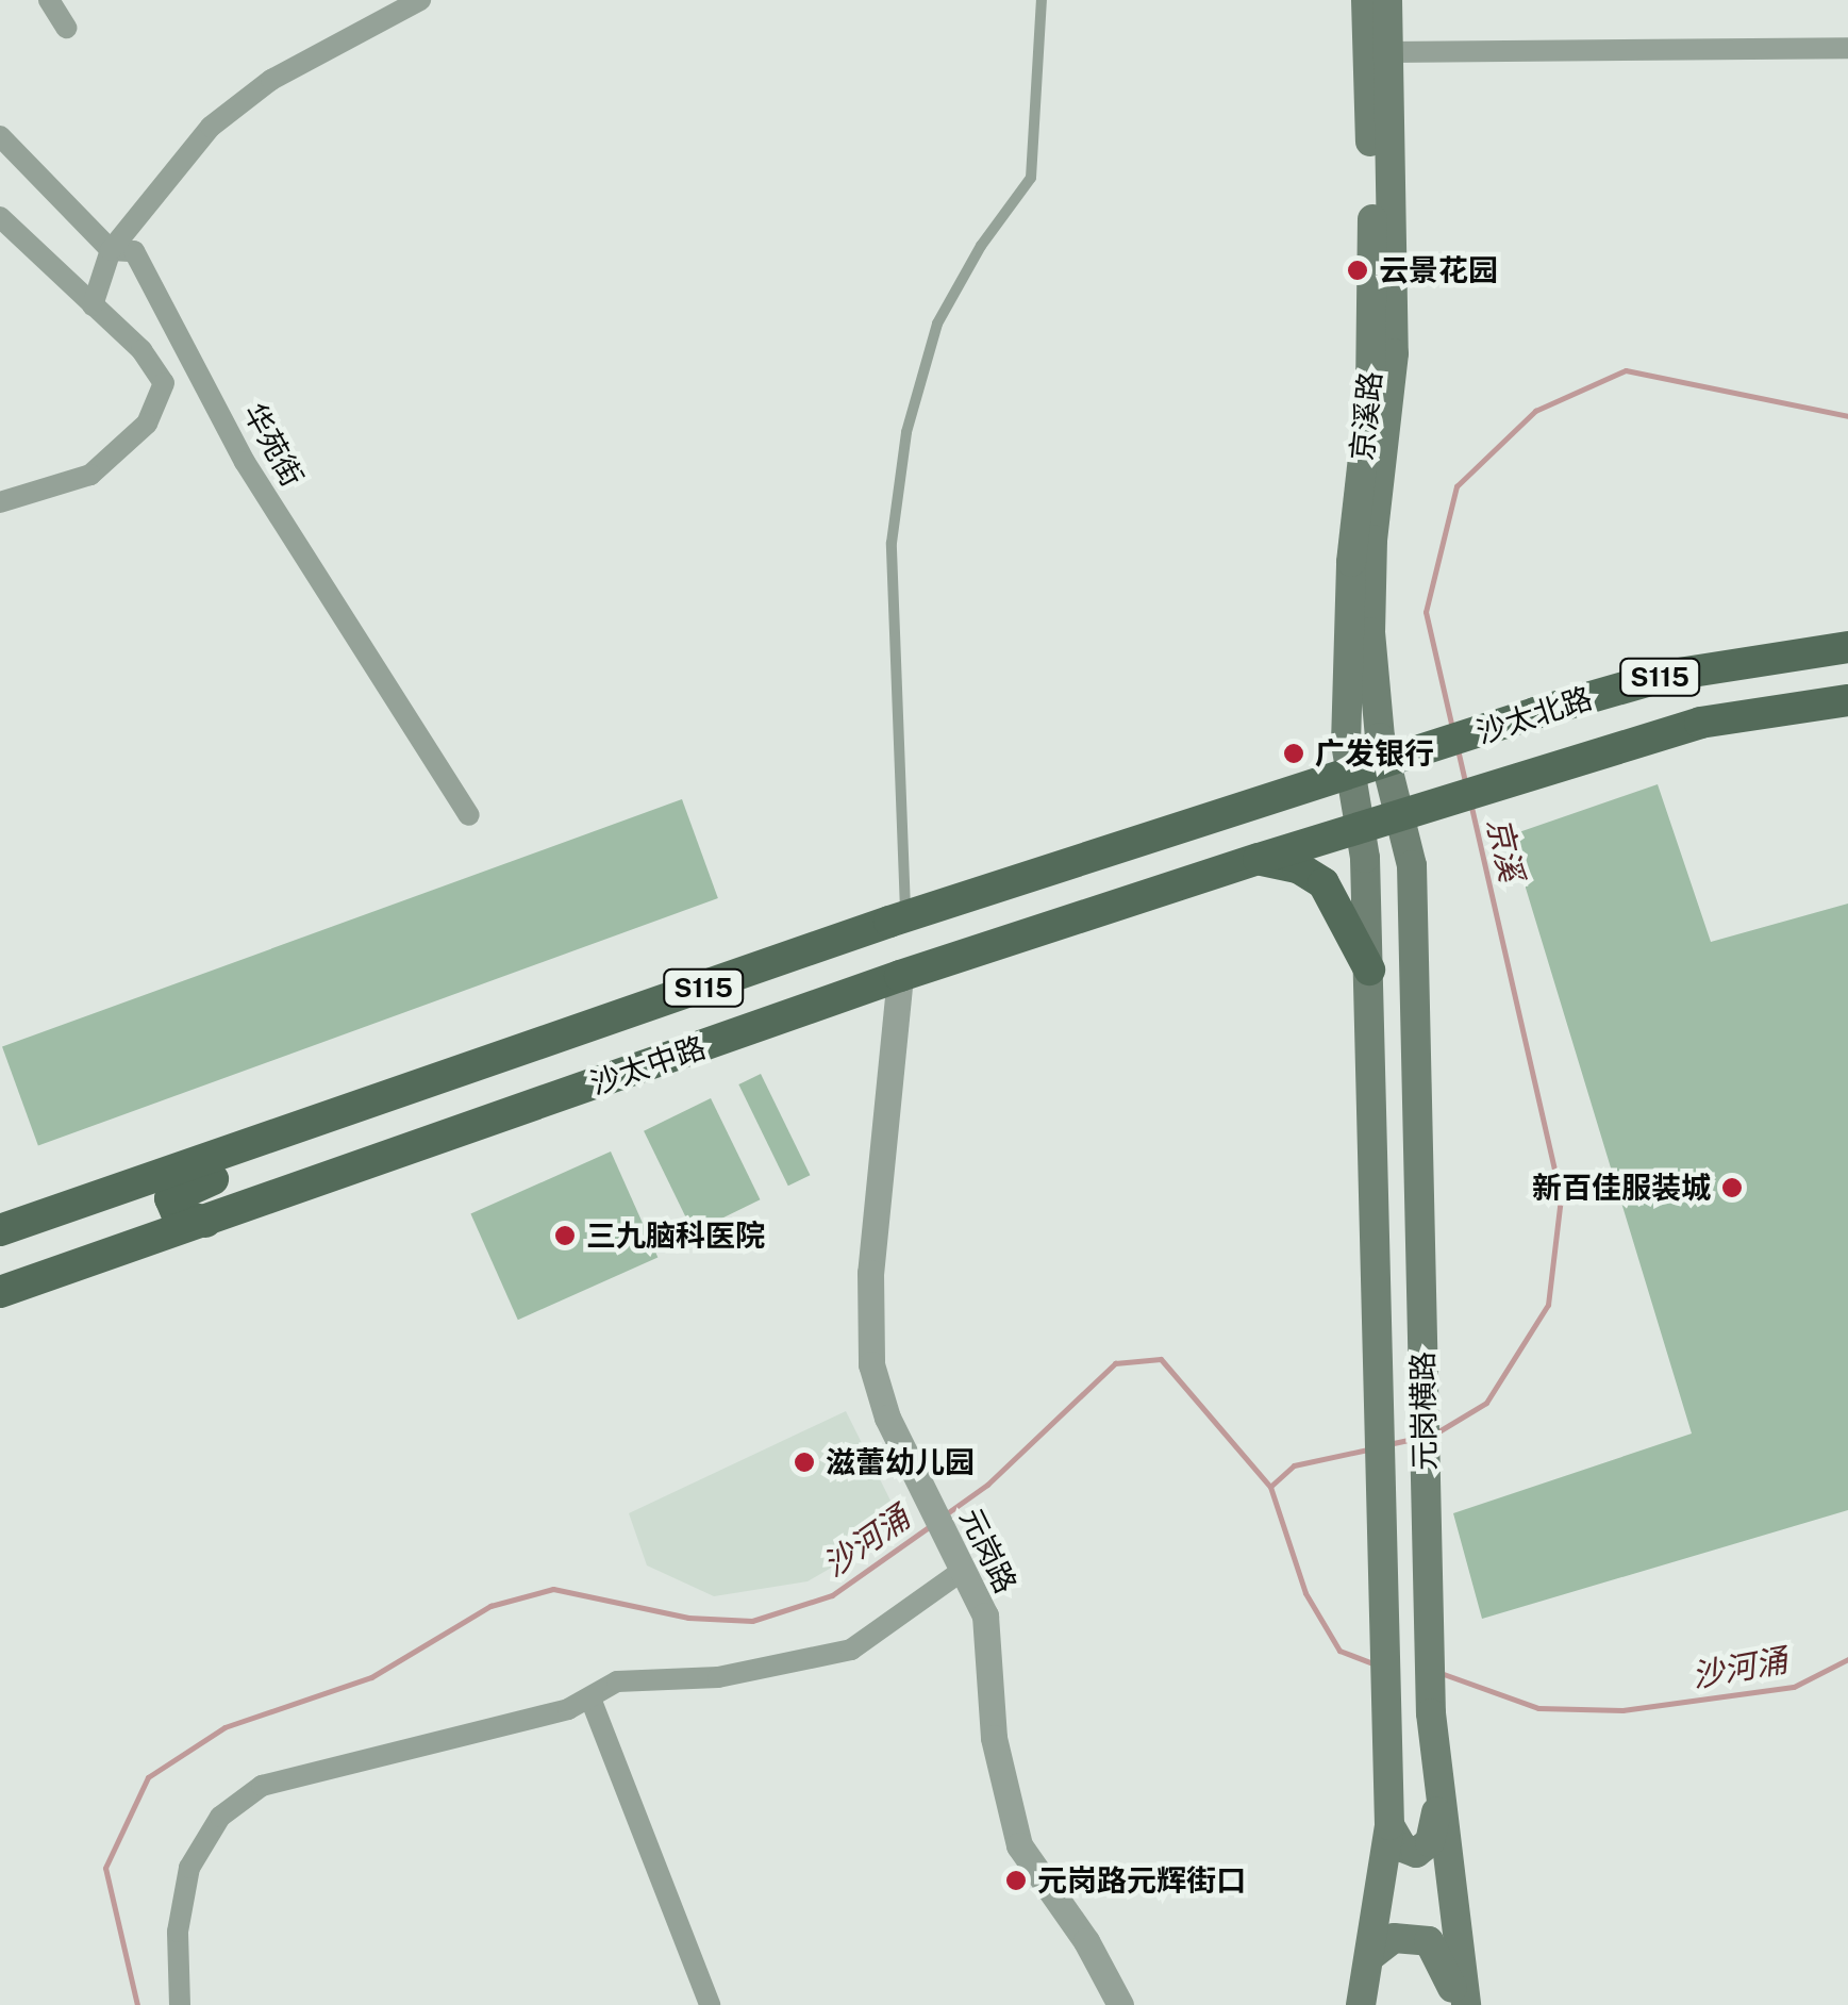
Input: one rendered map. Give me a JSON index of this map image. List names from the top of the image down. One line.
{"streets":{"main road":["京溪路","S115","沙太北路","沙太中路","元岗横路"],"street":["华苑街","元岗路"]},"crossings":[["京溪路","沙太北路"],["京溪路","沙太中路"],["京溪路","元岗横路"],["沙太北路","沙太中路"],["沙太北路","元岗横路"],["沙太中路","元岗横路"],["沙太中路","元岗路"]],"water":["京溪","沙河涌"],"places":["云景花园","广发银行","新百佳服装城","三九脑科医院","滋蕾幼儿园","元岗路元辉街口"]}
